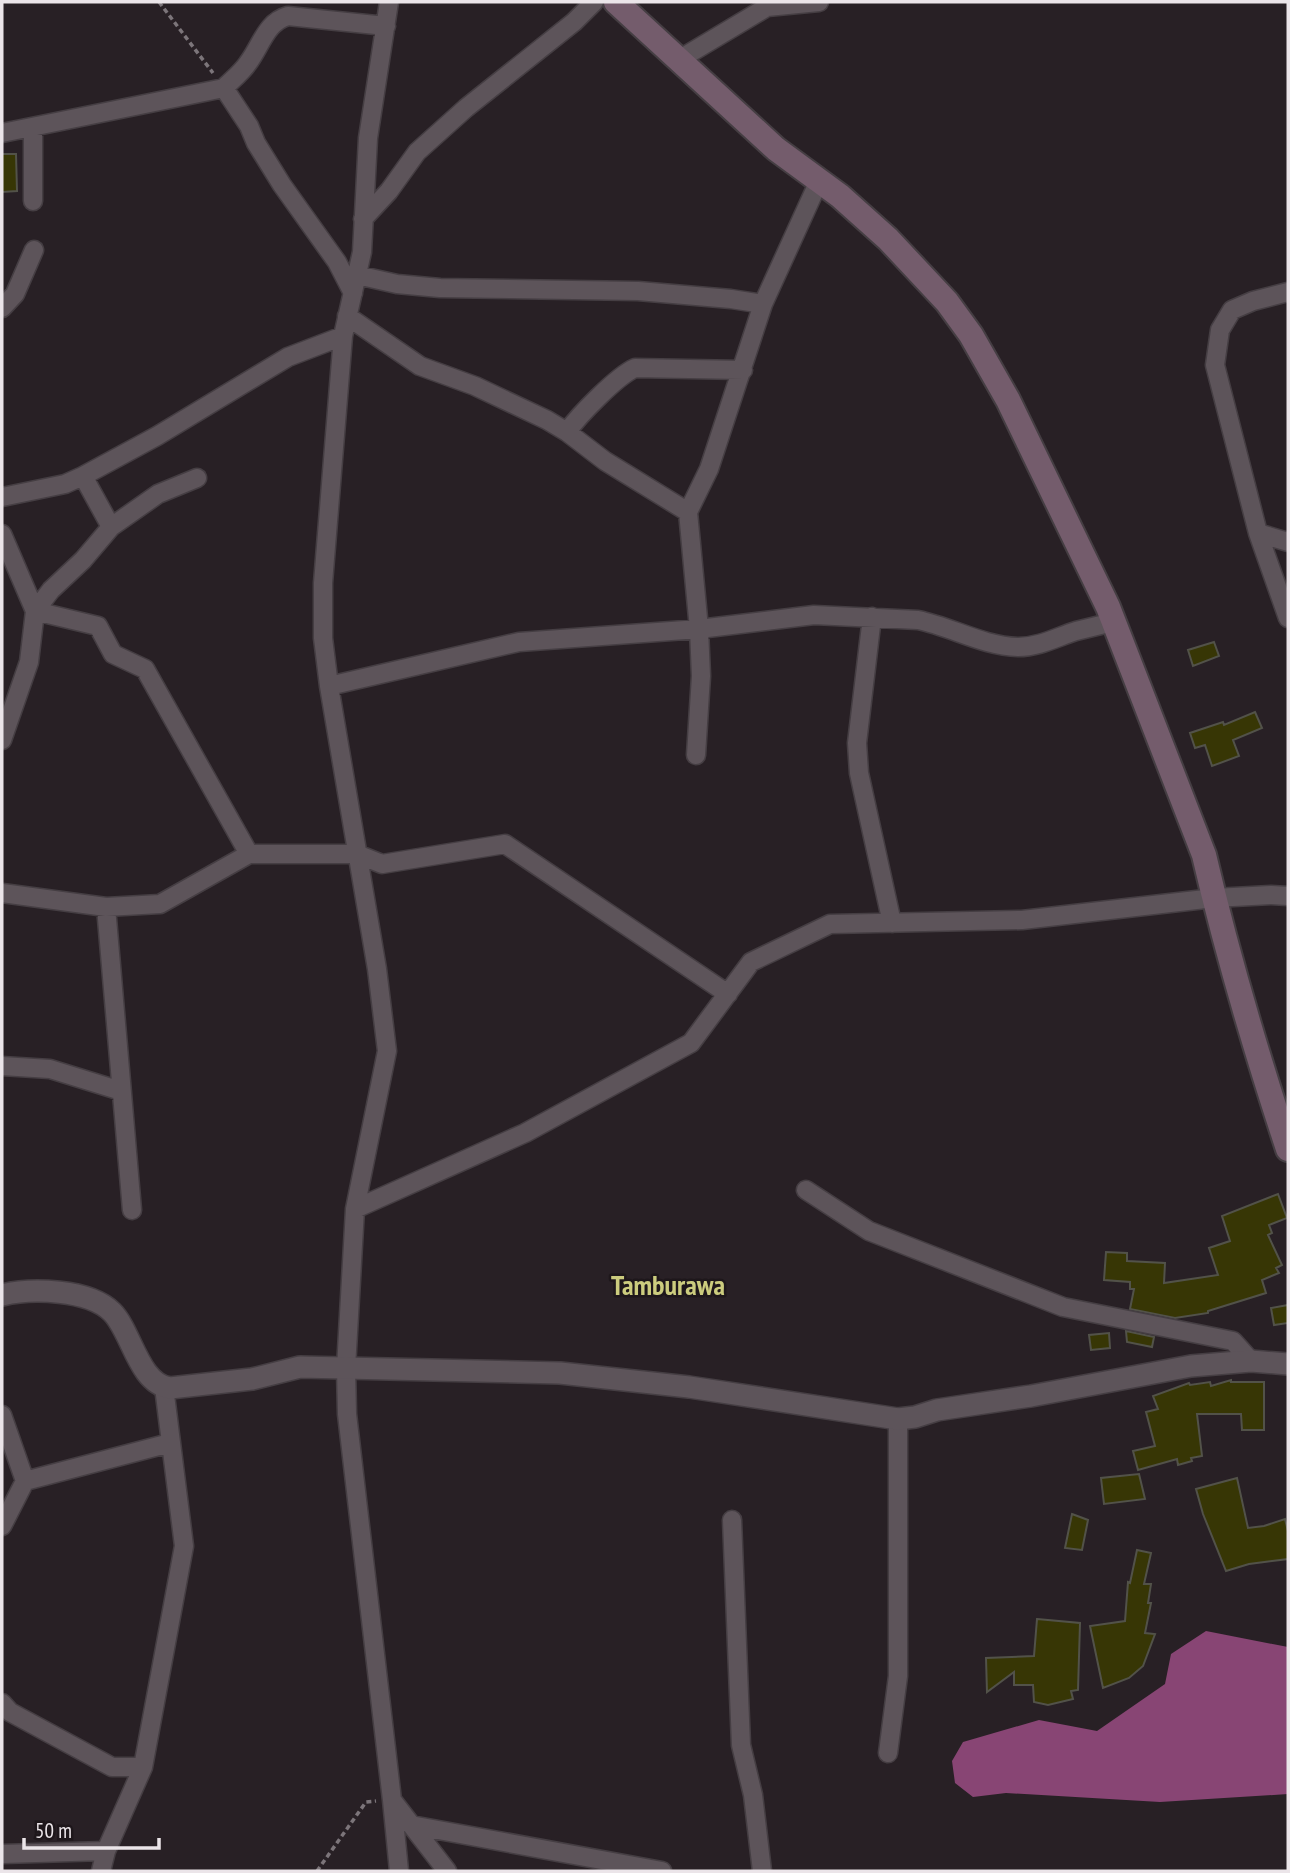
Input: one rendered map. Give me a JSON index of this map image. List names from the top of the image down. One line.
{"districts":["Tamburawa"],"scale_bar":"50 m"}
